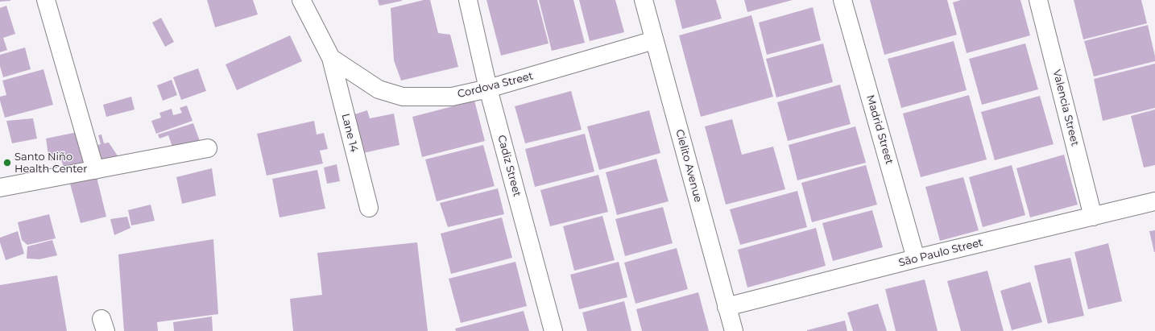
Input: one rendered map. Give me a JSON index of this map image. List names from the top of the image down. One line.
{"streets":{"street":["Cordova Street","Valencia Street","Madrid Street","Lane 14","Cadiz Street","Cielito Avenue","São Paulo Street"]},"crossings":[["Cordova Street","Lane 14"],["Cordova Street","Cadiz Street"],["Cordova Street","Cielito Avenue"],["Valencia Street","São Paulo Street"],["Madrid Street","São Paulo Street"],["Cielito Avenue","São Paulo Street"]],"places":["Santo Niño Health Center"]}
